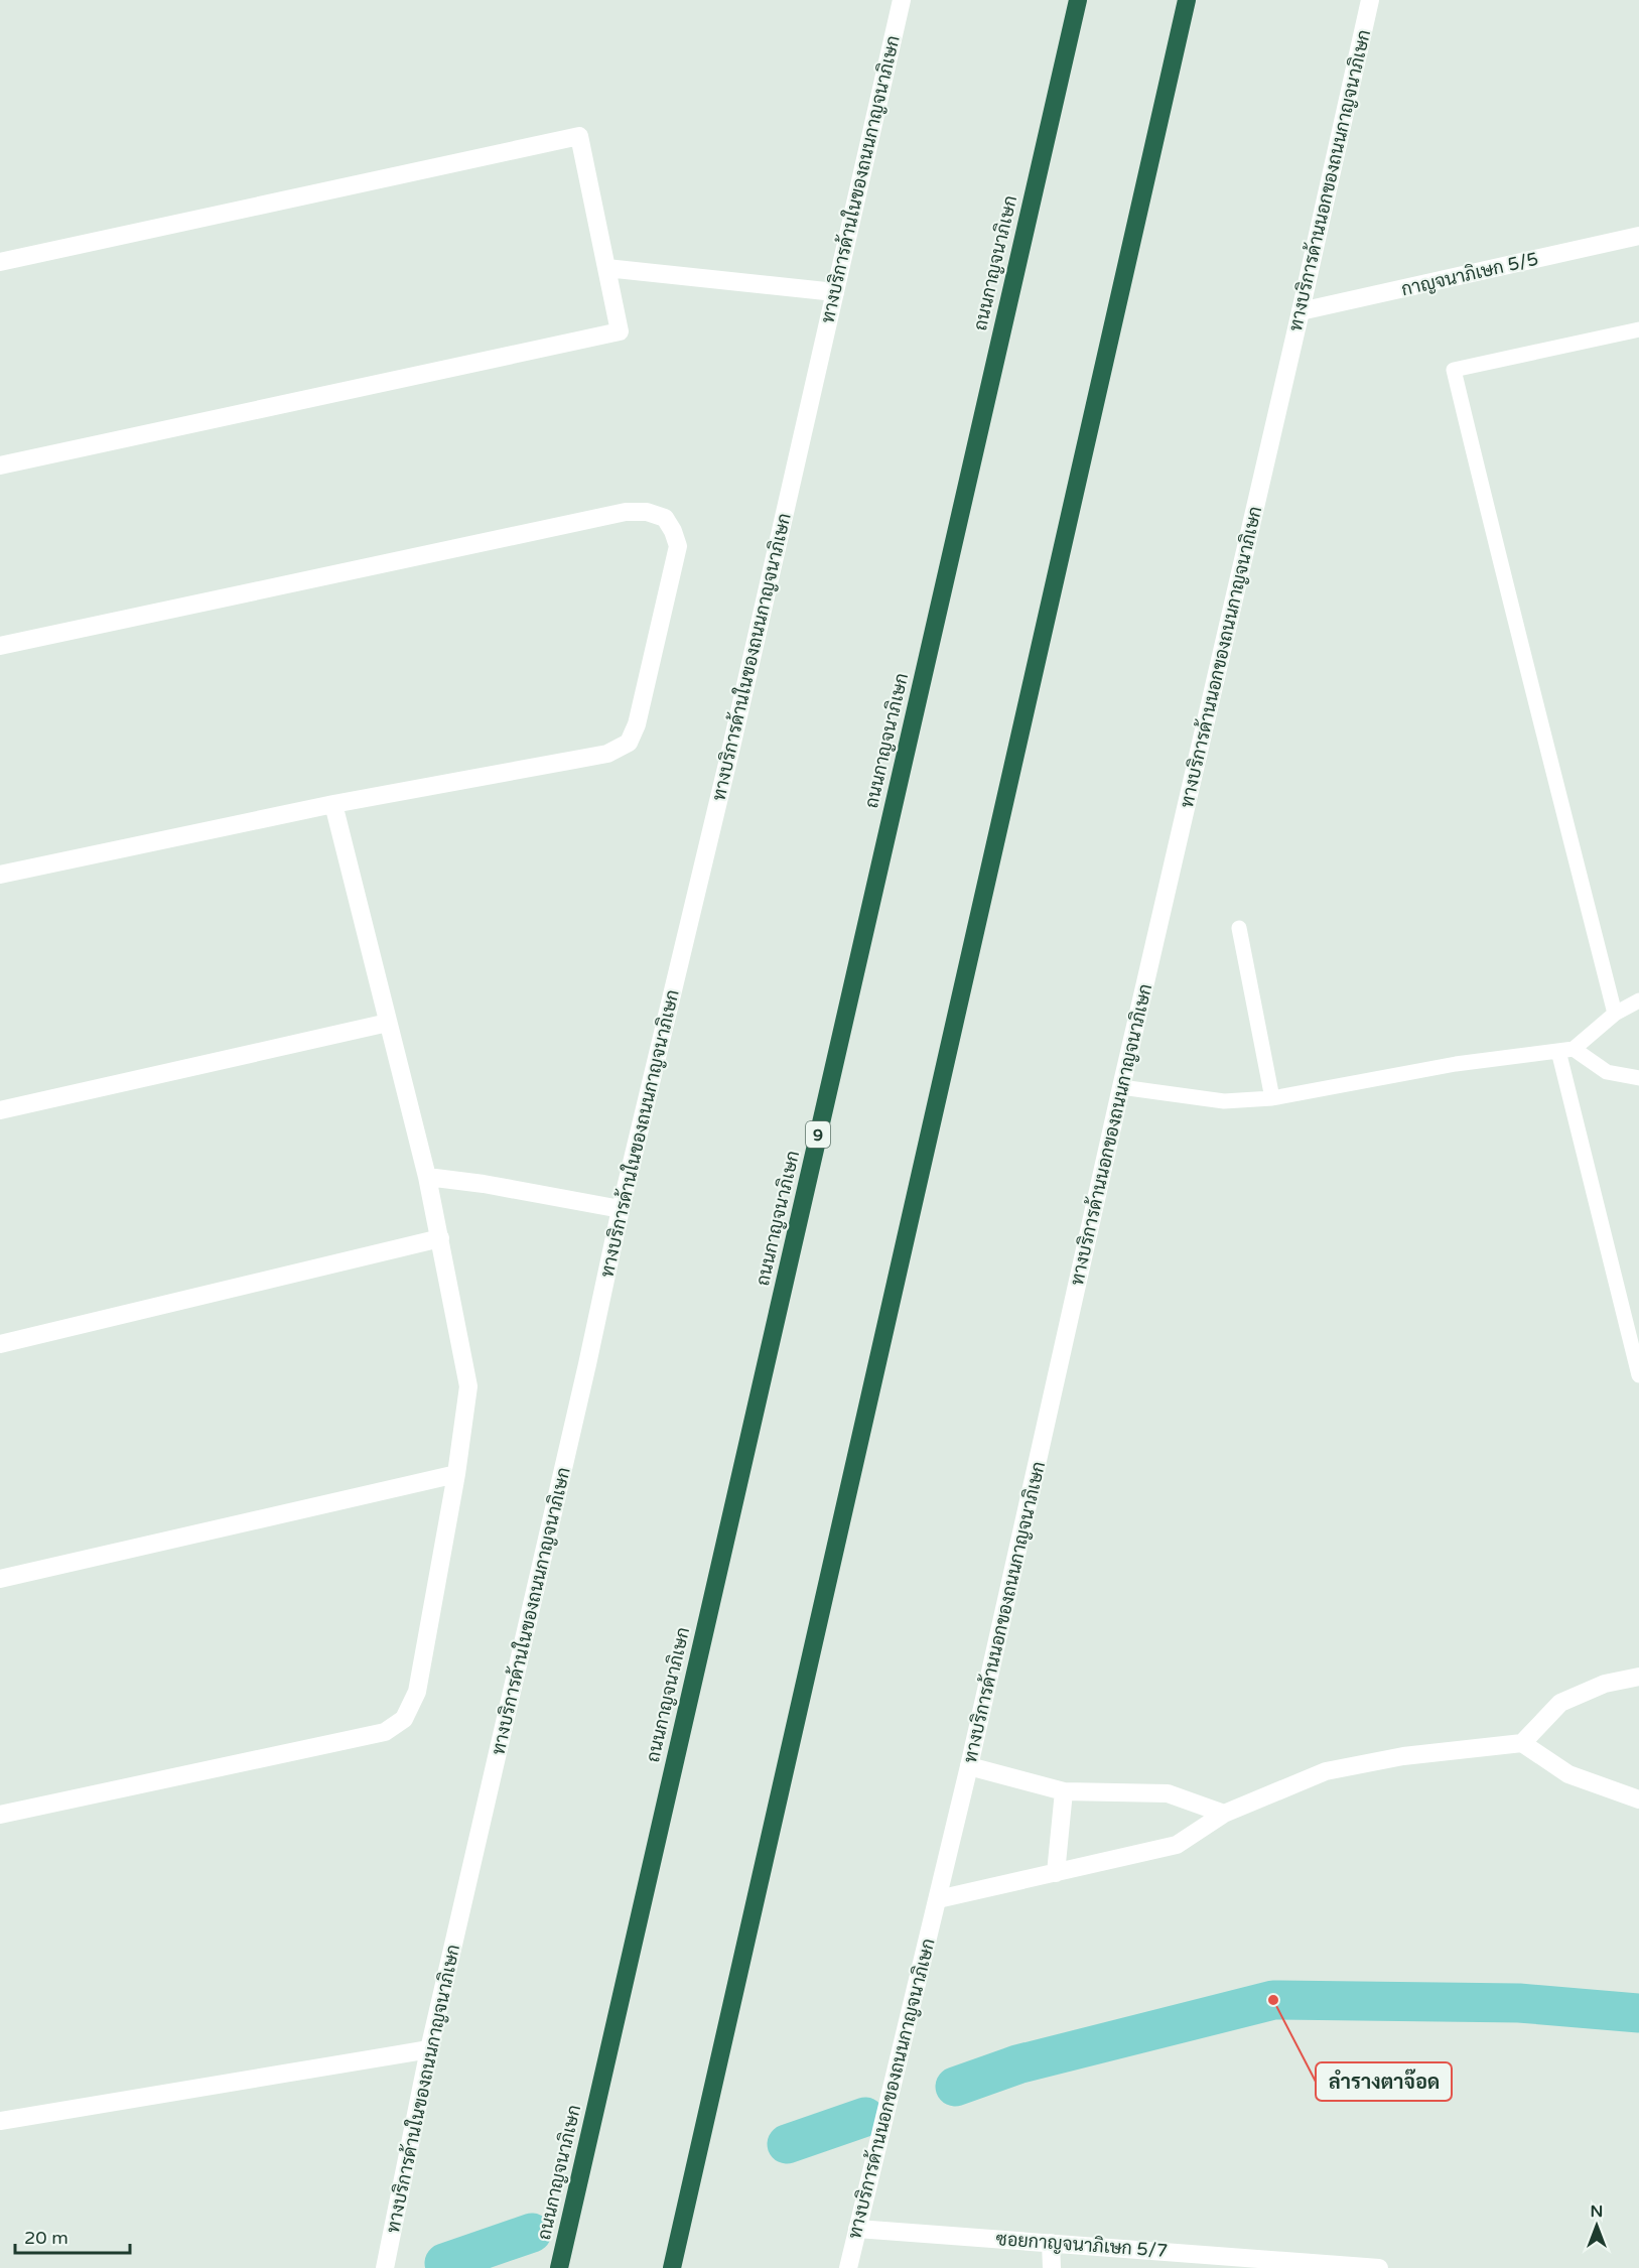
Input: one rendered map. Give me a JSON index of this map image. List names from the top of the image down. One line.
{"streets":{"highway":["ถนนกาญจนาภิเษก","9"],"street":["ทางบริการด้านในของถนนกาญจนาภิเษก","ทางบริการด้านนอกของถนนกาญจนาภิเษก","กาญจนาภิเษก 5/5","ซอยกาญจนาภิเษก 5/7"]},"crossings":[["ทางบริการด้านนอกของถนนกาญจนาภิเษก","กาญจนาภิเษก 5/5"],["ทางบริการด้านนอกของถนนกาญจนาภิเษก","ซอยกาญจนาภิเษก 5/7"]],"places":["ลำรางตาจ๊อด"],"scale_bar":"20 m","north":"top"}
